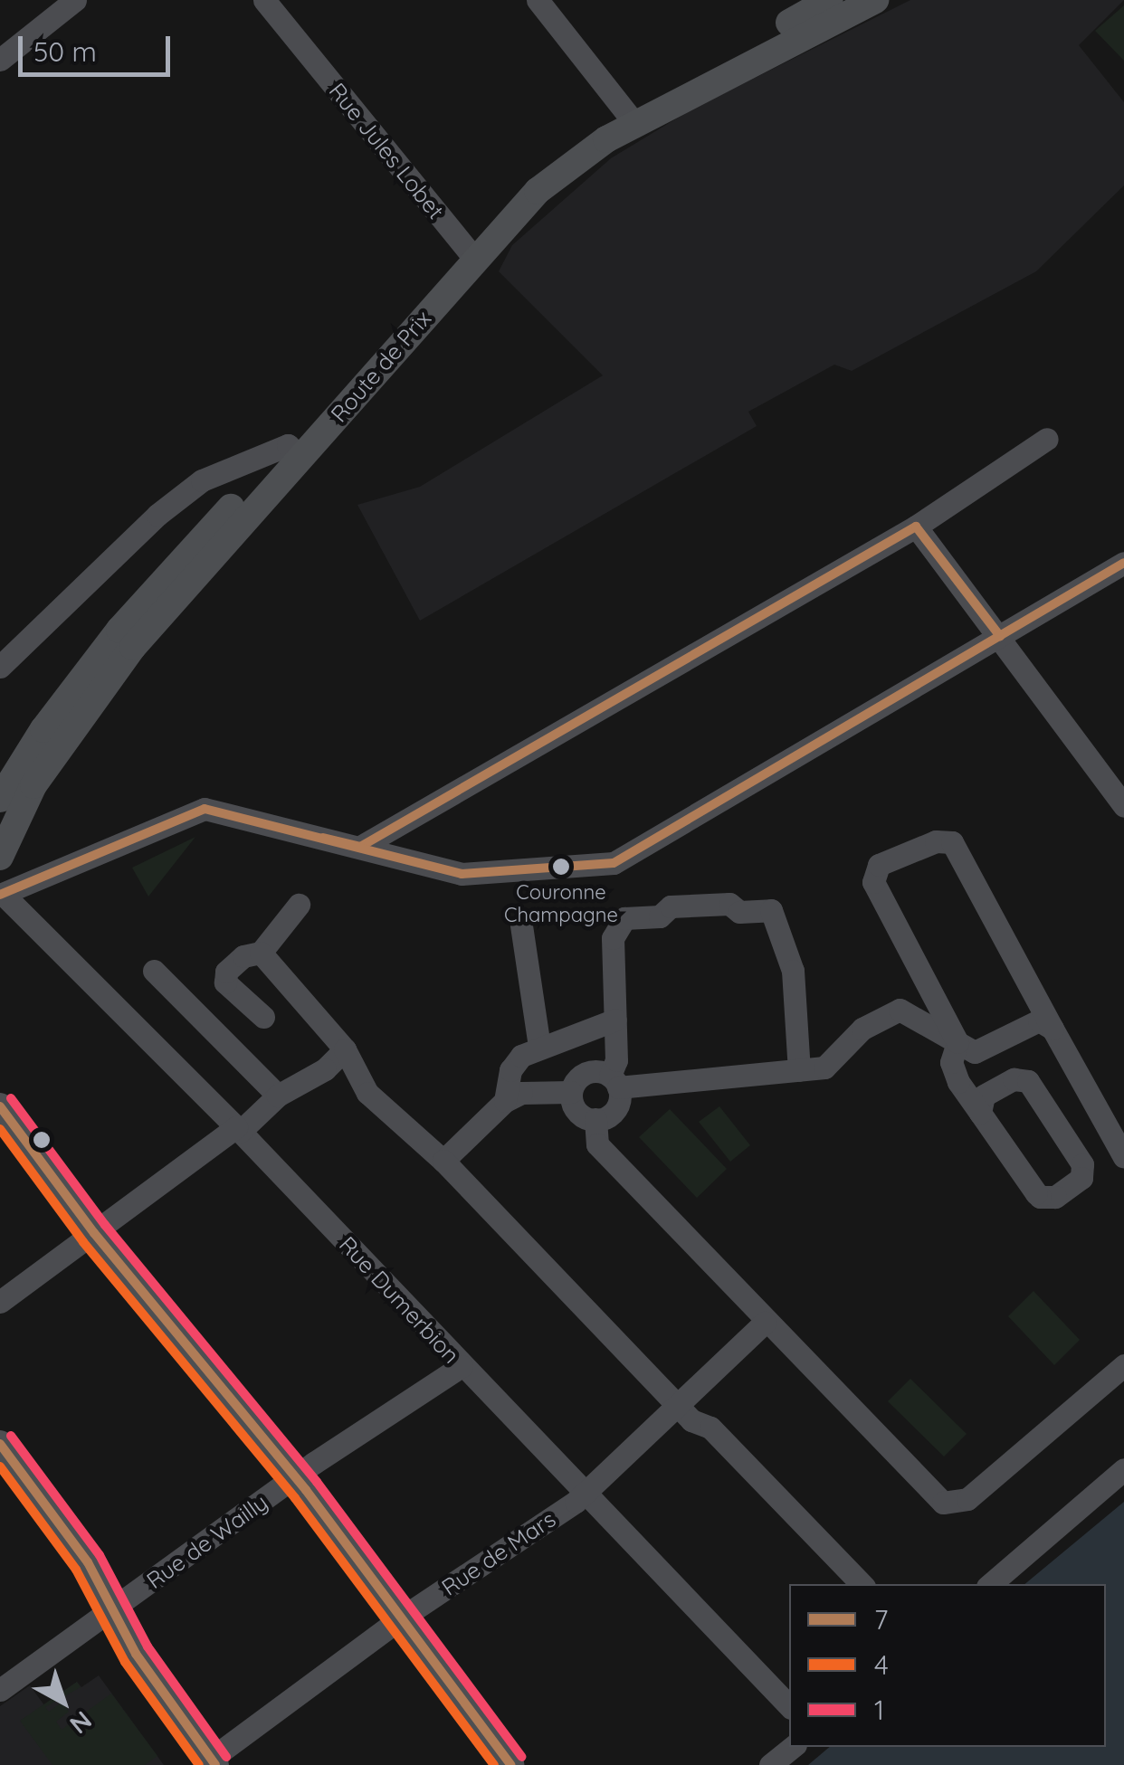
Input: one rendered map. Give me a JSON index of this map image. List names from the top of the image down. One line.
{"streets":{"main road":["Route de Prix"],"street":["Rue Jules Lobet","Rue Dumerbion","Rue de Wailly","Rue de Mars"]},"crossings":[["Rue Jules Lobet","Route de Prix"],["Rue Dumerbion","Rue de Wailly"],["Rue Dumerbion","Rue de Mars"]],"places":["Couronne Champagne"],"lines":["transit line 7","transit line 1","transit line 4"],"legend":["7","4","1"],"scale_bar":"50 m","north":"bottom right"}
